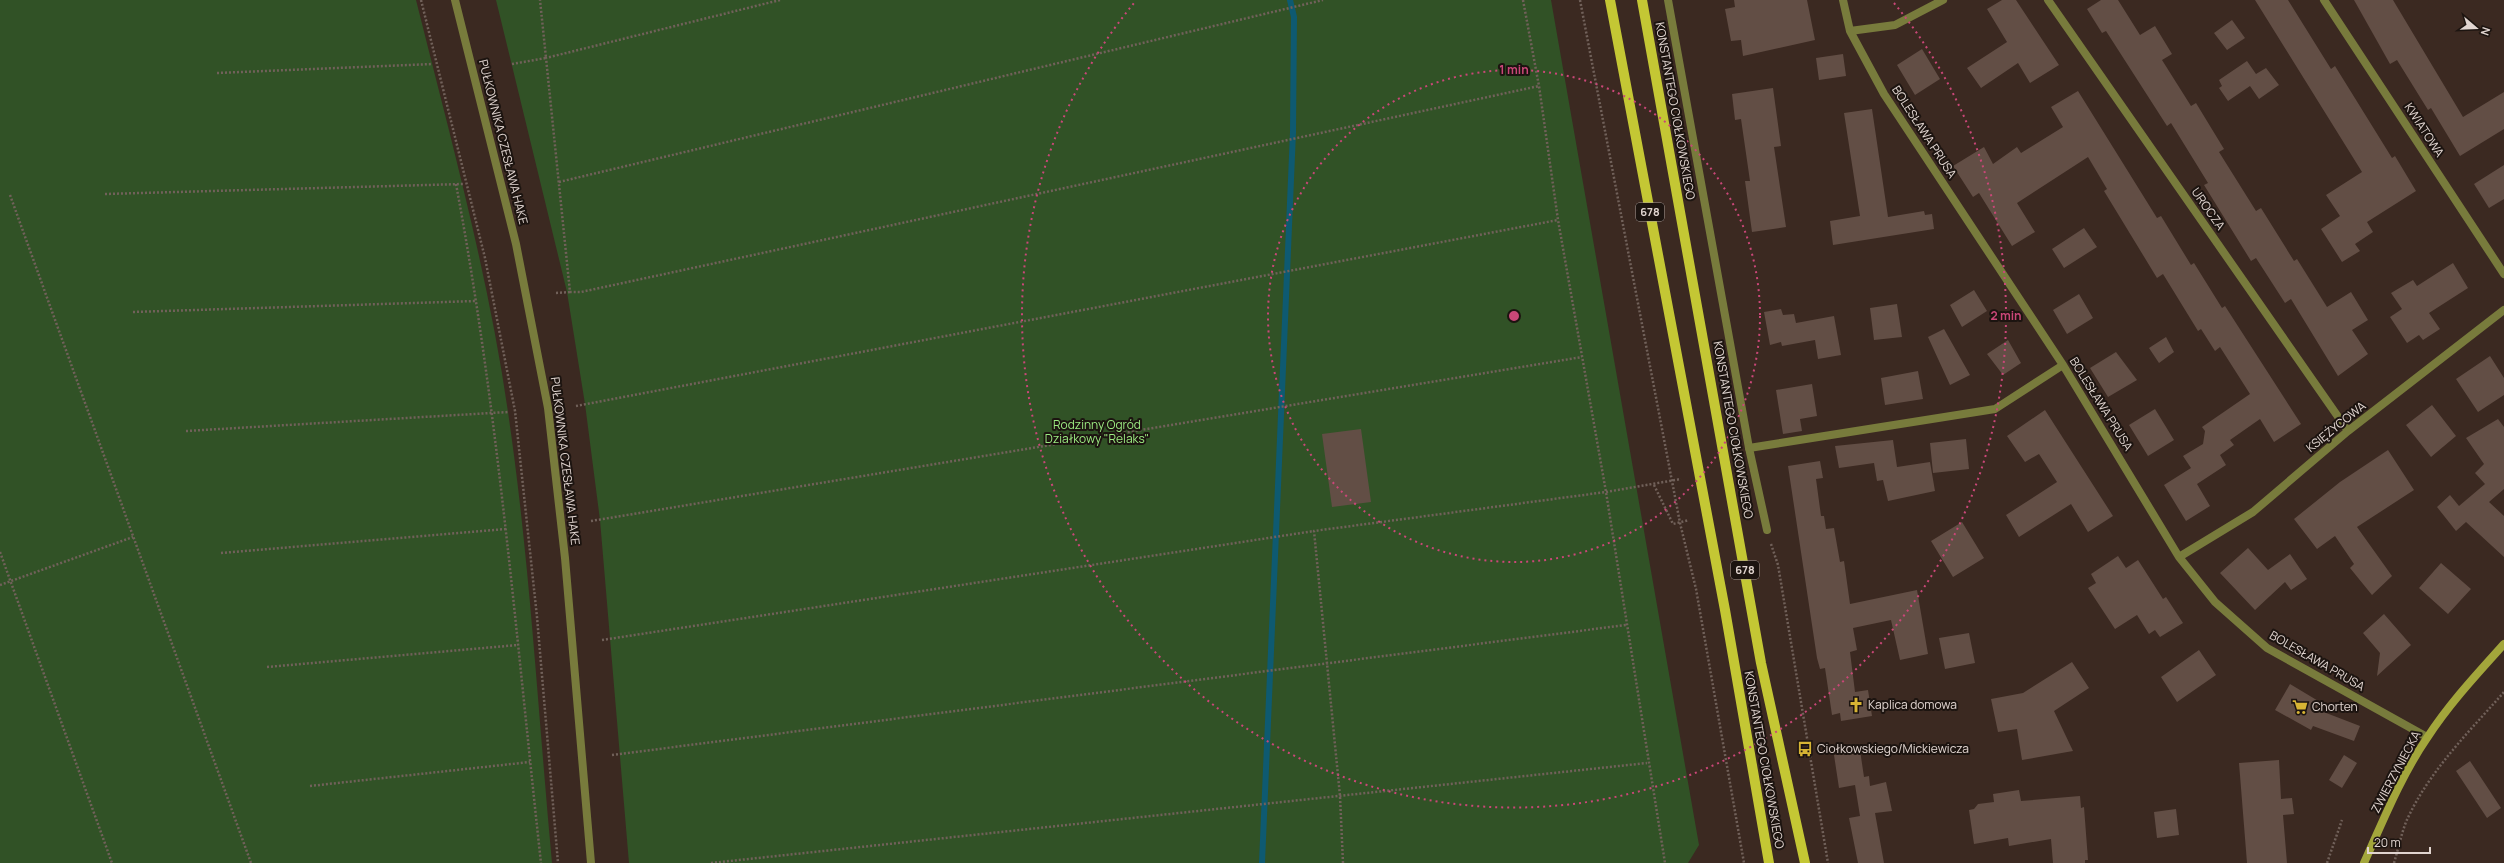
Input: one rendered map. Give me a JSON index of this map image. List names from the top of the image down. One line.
{"streets":{"main road":["KONSTANTEGO CIOŁKOWSKIEGO","678"],"street":["KWIATOWA","BOLESŁAWA PRUSA","PUŁKOWNIKA CZESŁAWA HAKE","UROCZA","KSIĘŻYCOWA","ZWIERZYNIECKA"]},"crossings":[["BOLESŁAWA PRUSA","KSIĘŻYCOWA"],["BOLESŁAWA PRUSA","ZWIERZYNIECKA"],["UROCZA","KSIĘŻYCOWA"]],"parks":["Rodzinny Ogród Działkowy \"Relaks\""],"places":{"church":["Kaplica domowa"],"supermarket":["Chorten"],"bus stop":["Ciołkowskiego/Mickiewicza"]},"scale_bar":"20 m","north":"right","rings":["1 min","2 min"]}
